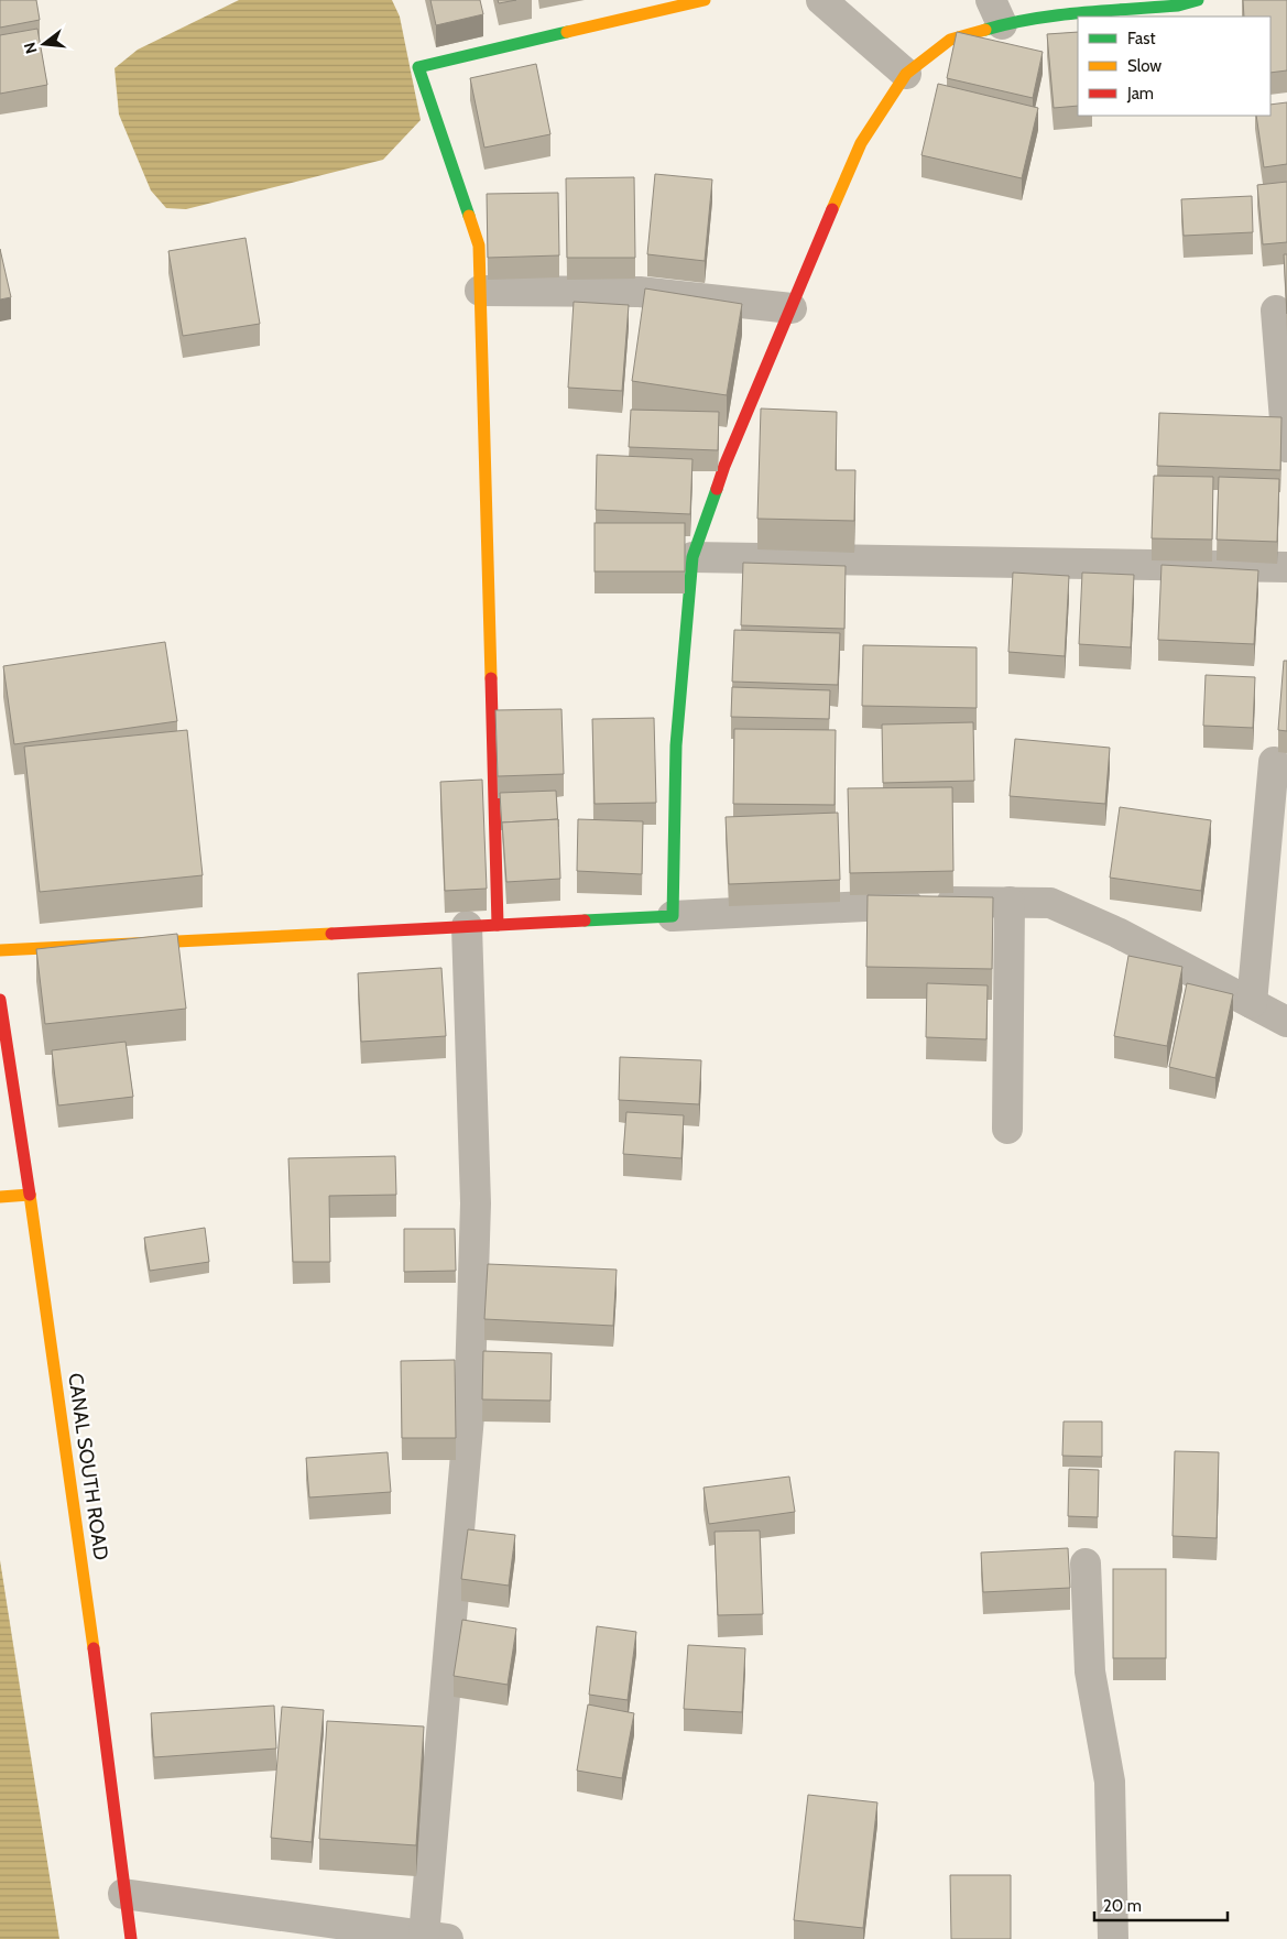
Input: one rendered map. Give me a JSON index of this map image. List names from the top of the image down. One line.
{"streets":{"street":["CANAL SOUTH ROAD"]},"legend":["Fast","Slow","Jam"],"scale_bar":"20 m","north":"left"}
